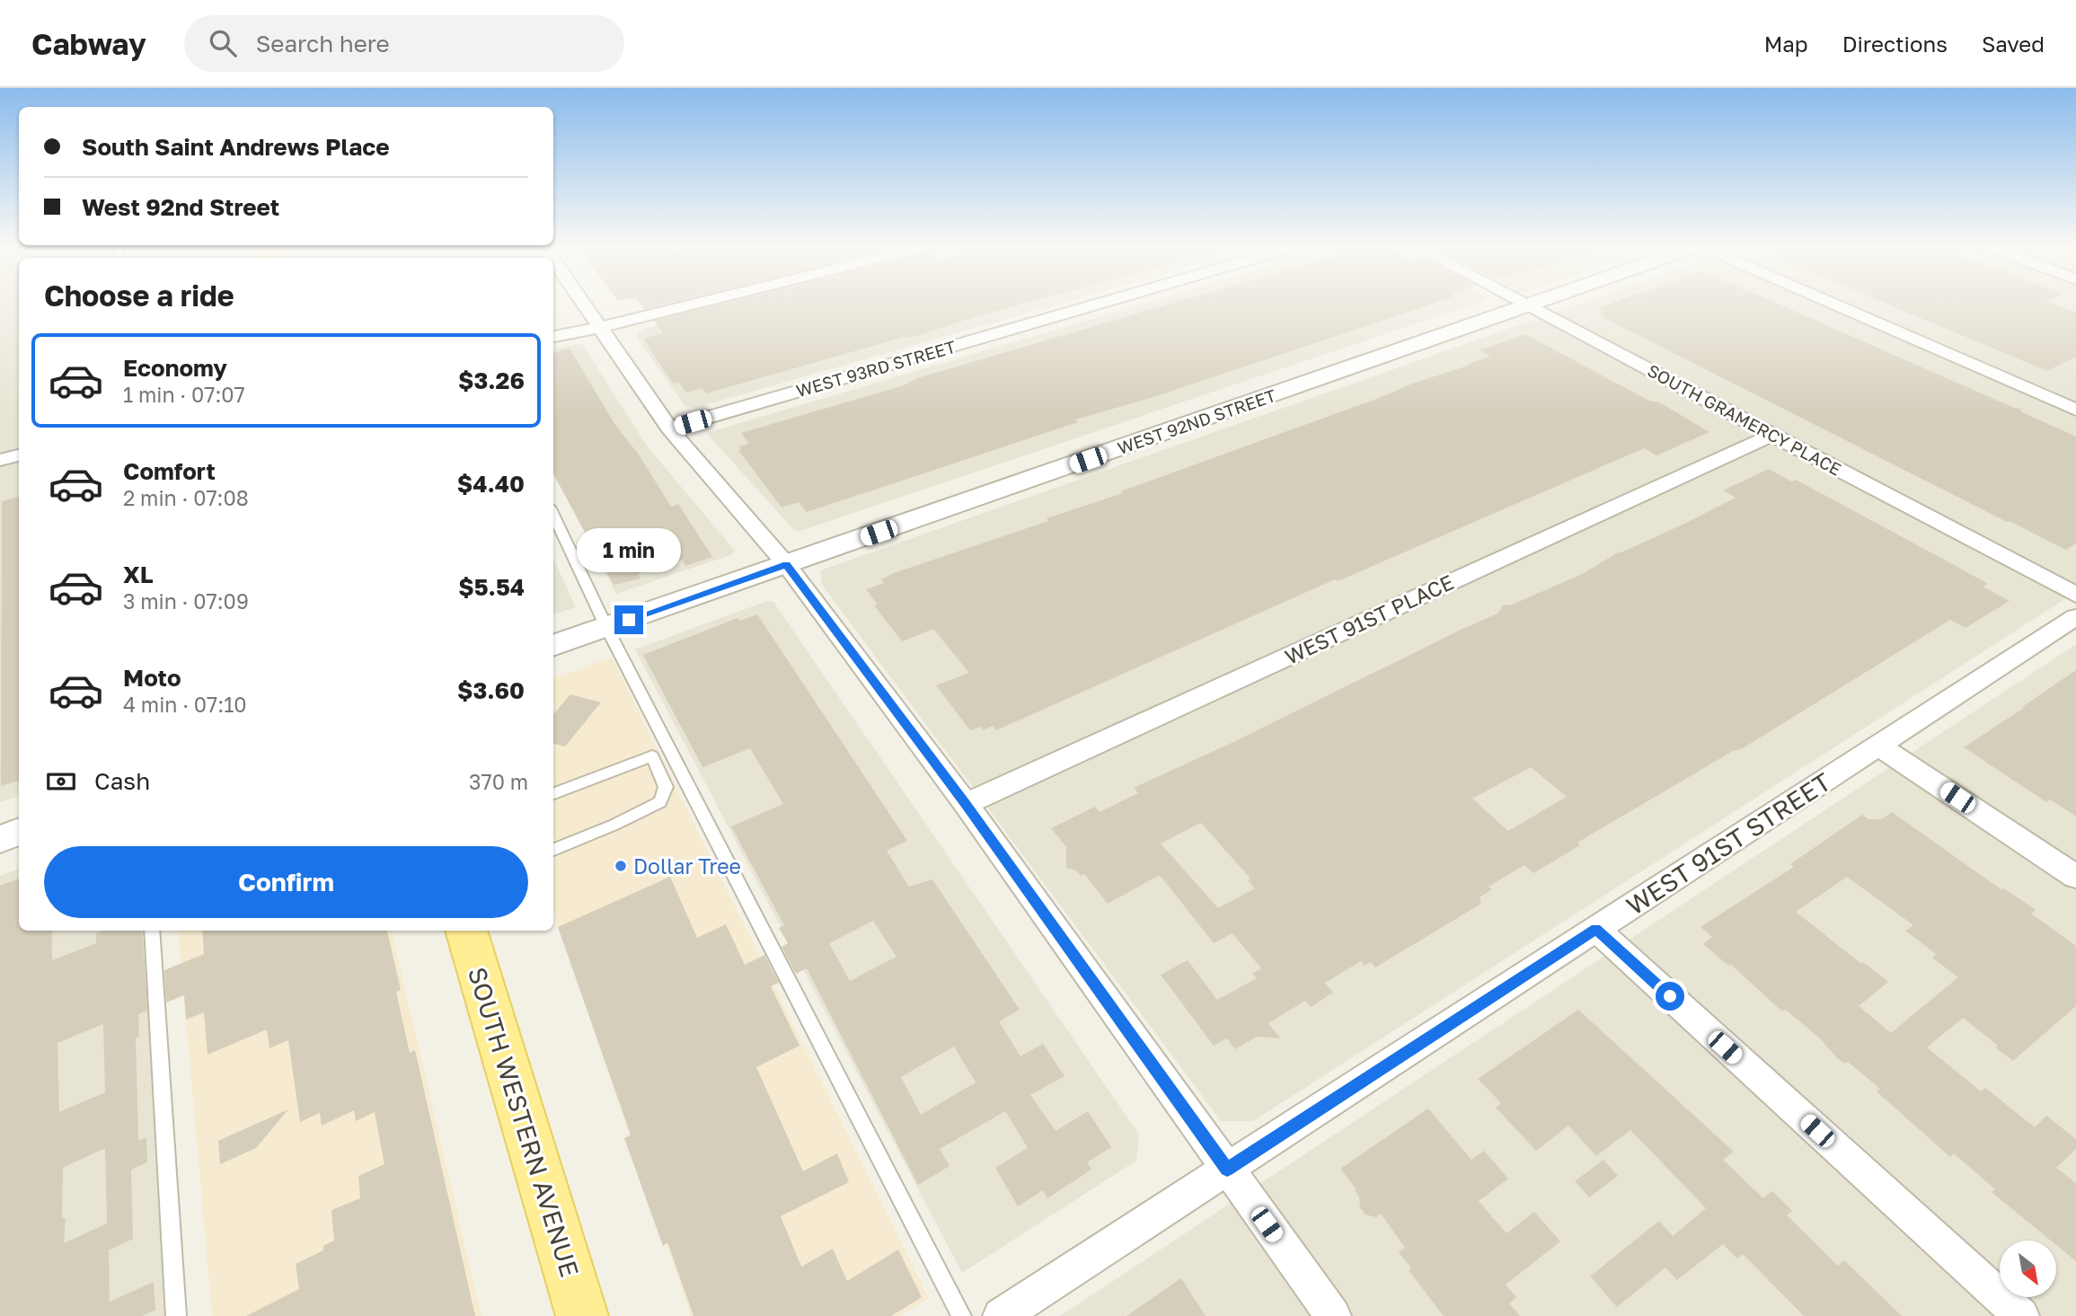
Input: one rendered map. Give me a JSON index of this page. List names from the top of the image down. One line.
{"streets":{"main road":["SOUTH WESTERN AVENUE"],"street":["WEST 93RD STREET","SOUTH GRAMERCY PLACE","WEST 92ND STREET","WEST 91ST PLACE","WEST 91ST STREET"]},"crossings":[["SOUTH GRAMERCY PLACE","WEST 92ND STREET"],["SOUTH GRAMERCY PLACE","WEST 91ST PLACE"]],"places":["Dollar Tree"],"north":"bottom right","page":{"header":"Cabway","search":"Search here","nav":["Map","Directions","Saved"],"banner":["South Saint Andrews Place","West 92nd Street"],"heading":"Choose a ride","list":[{"name":"Economy","note":"1 min · 07:07","value":"$3.26"},{"name":"Comfort","note":"2 min · 07:08","value":"$4.40"},{"name":"XL","note":"3 min · 07:09","value":"$5.54"},{"name":"Moto","note":"4 min · 07:10","value":"$3.60"}],"bubble":"1 min","pay":["Cash","370 m"],"buttons":"Confirm"}}
